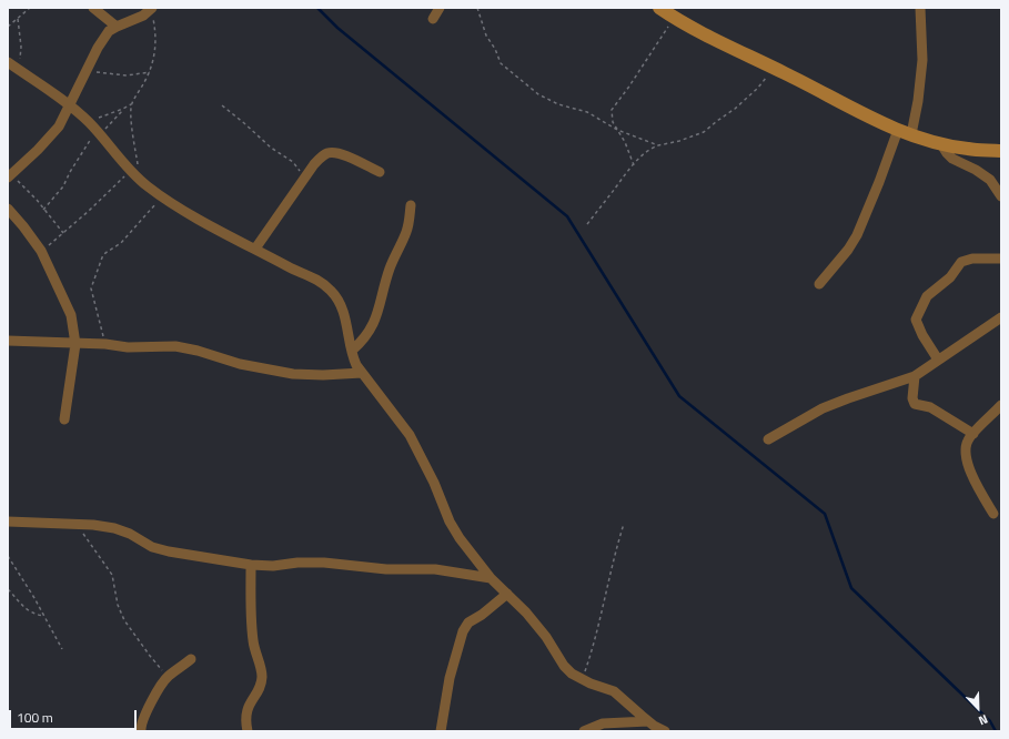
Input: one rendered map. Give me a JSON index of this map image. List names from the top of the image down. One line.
{"scale_bar":"100 m","north":"bottom right"}
